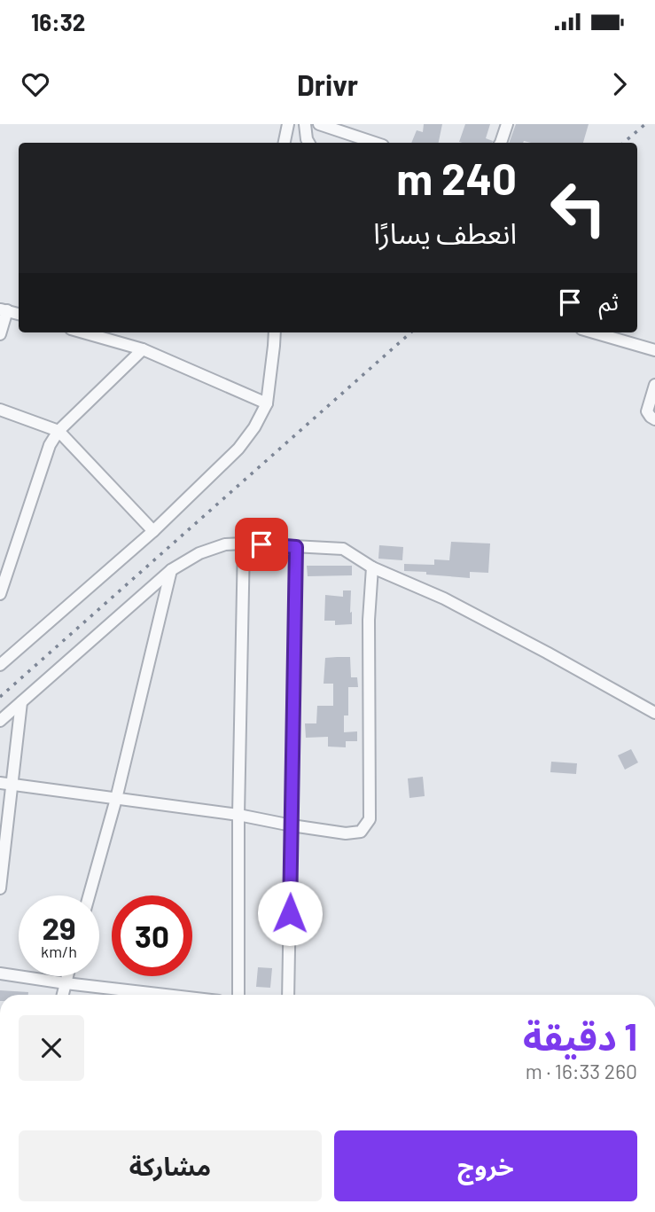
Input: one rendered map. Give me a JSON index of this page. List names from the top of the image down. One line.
{"page":{"status":"16:32","header":"Drivr","turn":["240 m","انعطف يسارًا"],"then":"ثم","speed":"29 km/h","limit":"30","heading":["1 دقيقة","260 m · 16:33"],"buttons":["خروج","مشاركة"]}}
